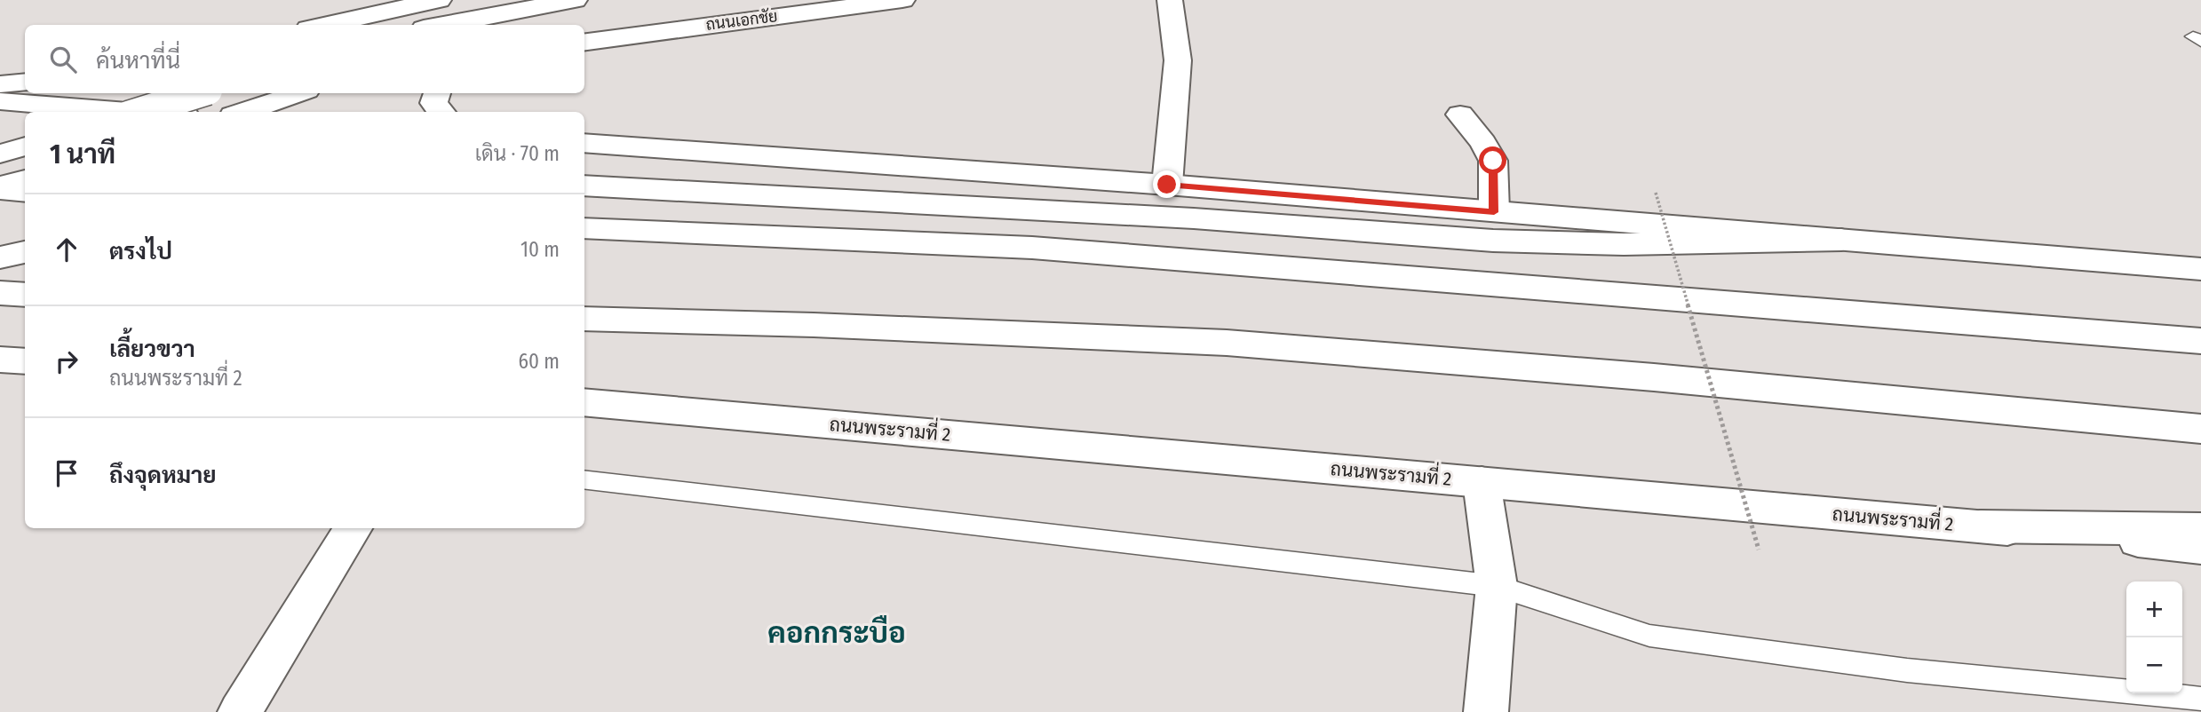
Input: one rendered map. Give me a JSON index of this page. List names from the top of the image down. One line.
{"streets":{"main road":["ถนนเอกชัย","ถนนพระรามที่ 2"]},"districts":["คอกกระบือ"],"page":{"search":"ค้นหาที่นี่","heading":["1 นาที","เดิน · 70 m"],"list":[["ตรงไป","10 m"],["เลี้ยวขวา","ถนนพระรามที่ 2","60 m"],"ถึงจุดหมาย"],"map_buttons":["+","−"]}}
